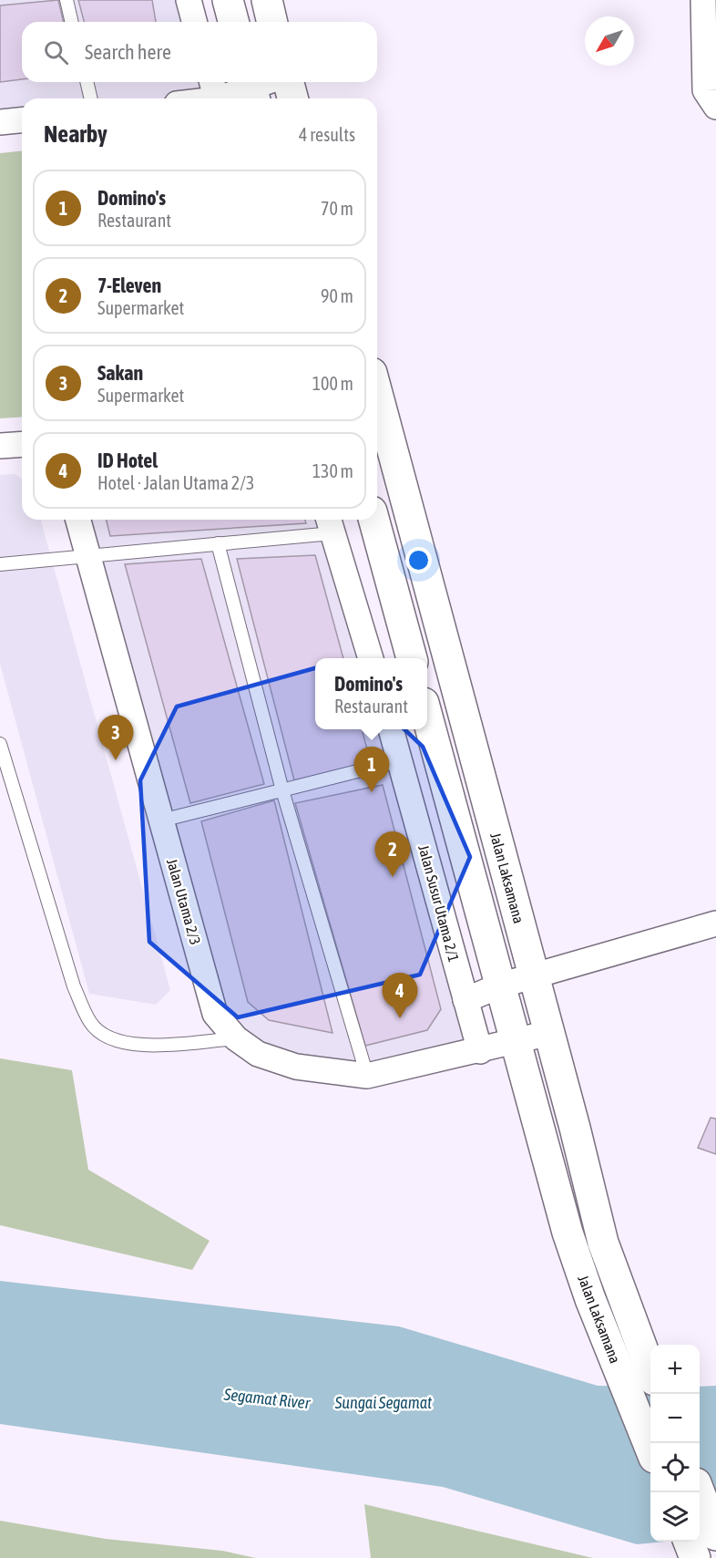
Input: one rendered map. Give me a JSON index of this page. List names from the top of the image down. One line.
{"streets":{"main road":["Jalan Laksamana"],"street":["Jalan Utama 2/3","Jalan Susur Utama 2/1"]},"crossings":[["Jalan Laksamana","Jalan Utama 2/3"],["Jalan Utama 2/3","Jalan Susur Utama 2/1"]],"water":["Segamat River","Sungai Segamat"],"north":"bottom left","page":{"search":"Search here","heading":["Nearby","4 results"],"list":[{"mark":"1","name":"Domino's","note":"Restaurant","value":"70 m"},{"mark":"2","name":"7-Eleven","note":"Supermarket","value":"90 m"},{"mark":"3","name":"Sakan","note":"Supermarket","value":"100 m"},{"mark":"4","name":"ID Hotel","note":"Hotel · Jalan Utama 2/3","value":"130 m"}],"popup":["Domino's","Restaurant"],"pins":["3","1","2","4"],"map_buttons":["+","−"]}}
